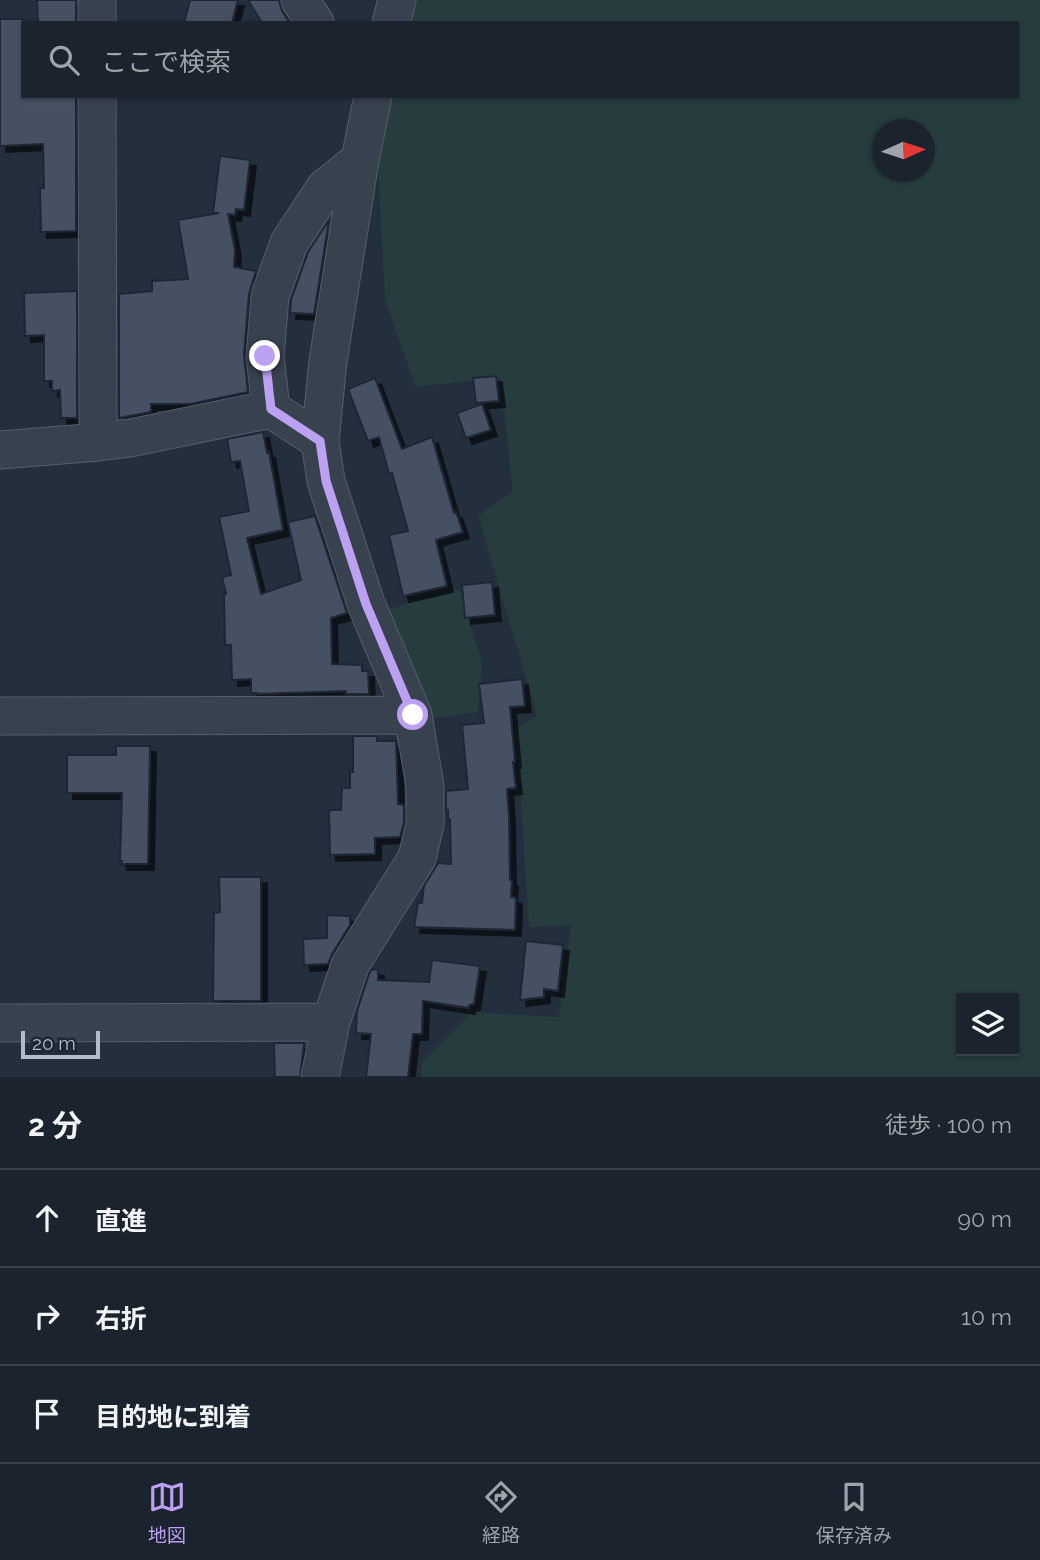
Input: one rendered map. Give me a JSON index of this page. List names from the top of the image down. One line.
{"scale_bar":"20 m","north":"right","page":{"search":"ここで検索","scale":"20 m","heading":["2 分","徒歩 · 100 m"],"list":[["直進","90 m"],["右折","10 m"],"目的地に到着"],"nav":["地図","経路","保存済み"]}}
